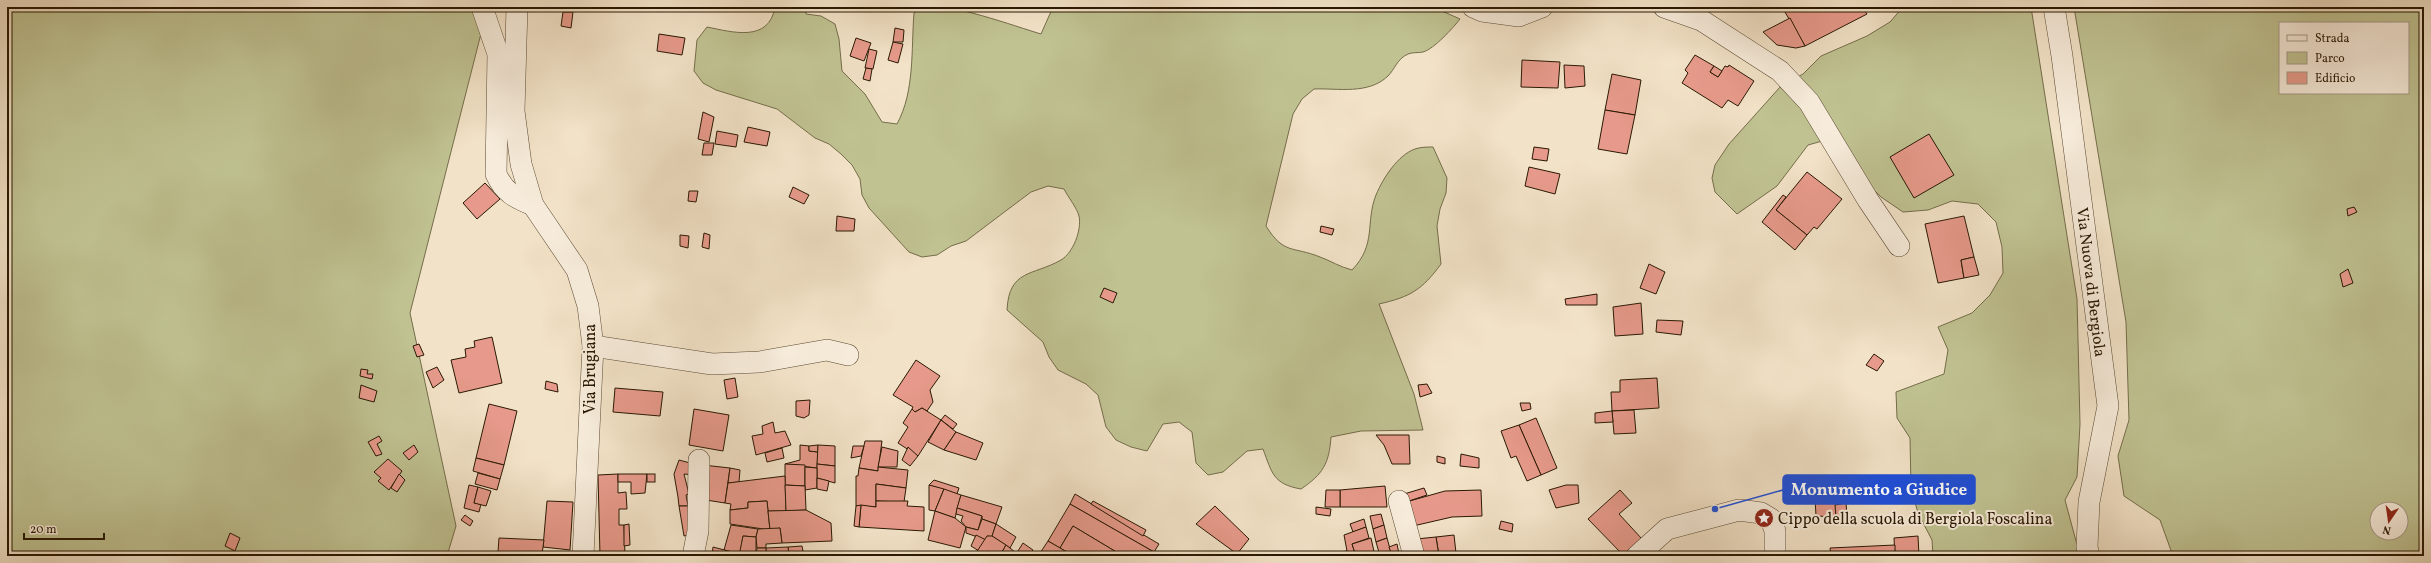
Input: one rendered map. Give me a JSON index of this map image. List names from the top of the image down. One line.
{"streets":{"street":["Via Nuova di Bergiola","Via Brugiana"]},"places":{"other":["Monumento a Giudice"],"place":["Cippo della scuola di Bergiola Foscalina"]},"legend":["Strada","Parco","Edificio"],"scale_bar":"20 m","north":"bottom"}
